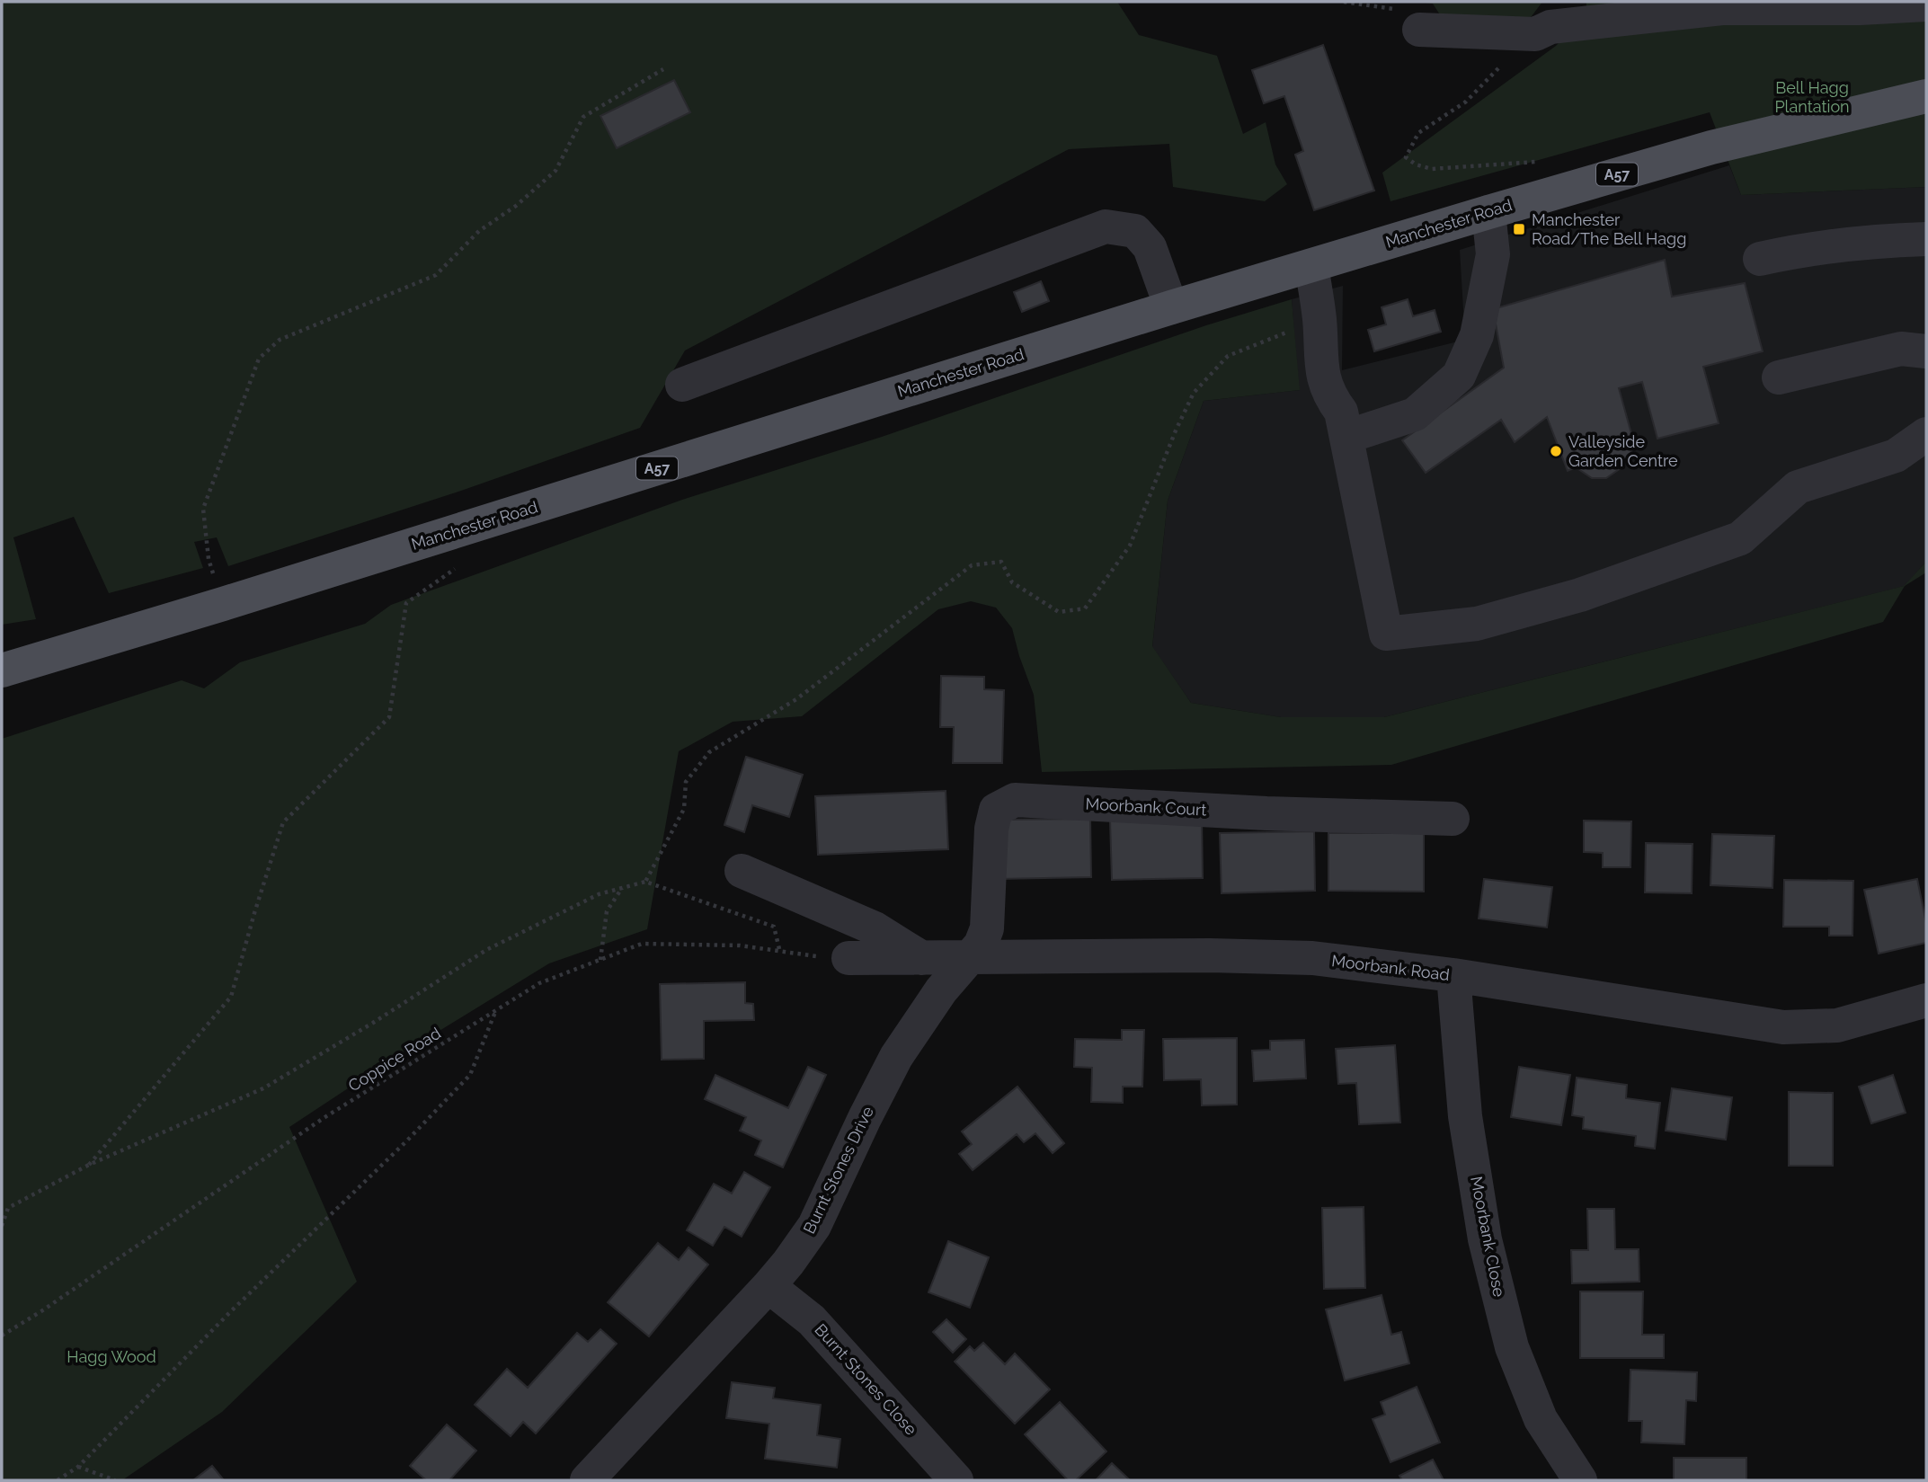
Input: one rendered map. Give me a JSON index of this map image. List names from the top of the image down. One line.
{"streets":{"main road":["A57","Manchester Road"],"street":["Moorbank Court","Moorbank Road","Burnt Stones Drive","Moorbank Close","Burnt Stones Close"],"path":["Coppice Road"]},"crossings":[["Moorbank Court","Moorbank Road"],["Moorbank Court","Burnt Stones Drive"],["Moorbank Road","Coppice Road"],["Moorbank Road","Burnt Stones Drive"],["Moorbank Road","Moorbank Close"],["Burnt Stones Drive","Burnt Stones Close"]],"parks":["Bell Hagg Plantation","Hagg Wood"],"places":{"transit":["Manchester Road/The Bell Hagg"],"other":["Valleyside Garden Centre"]}}
